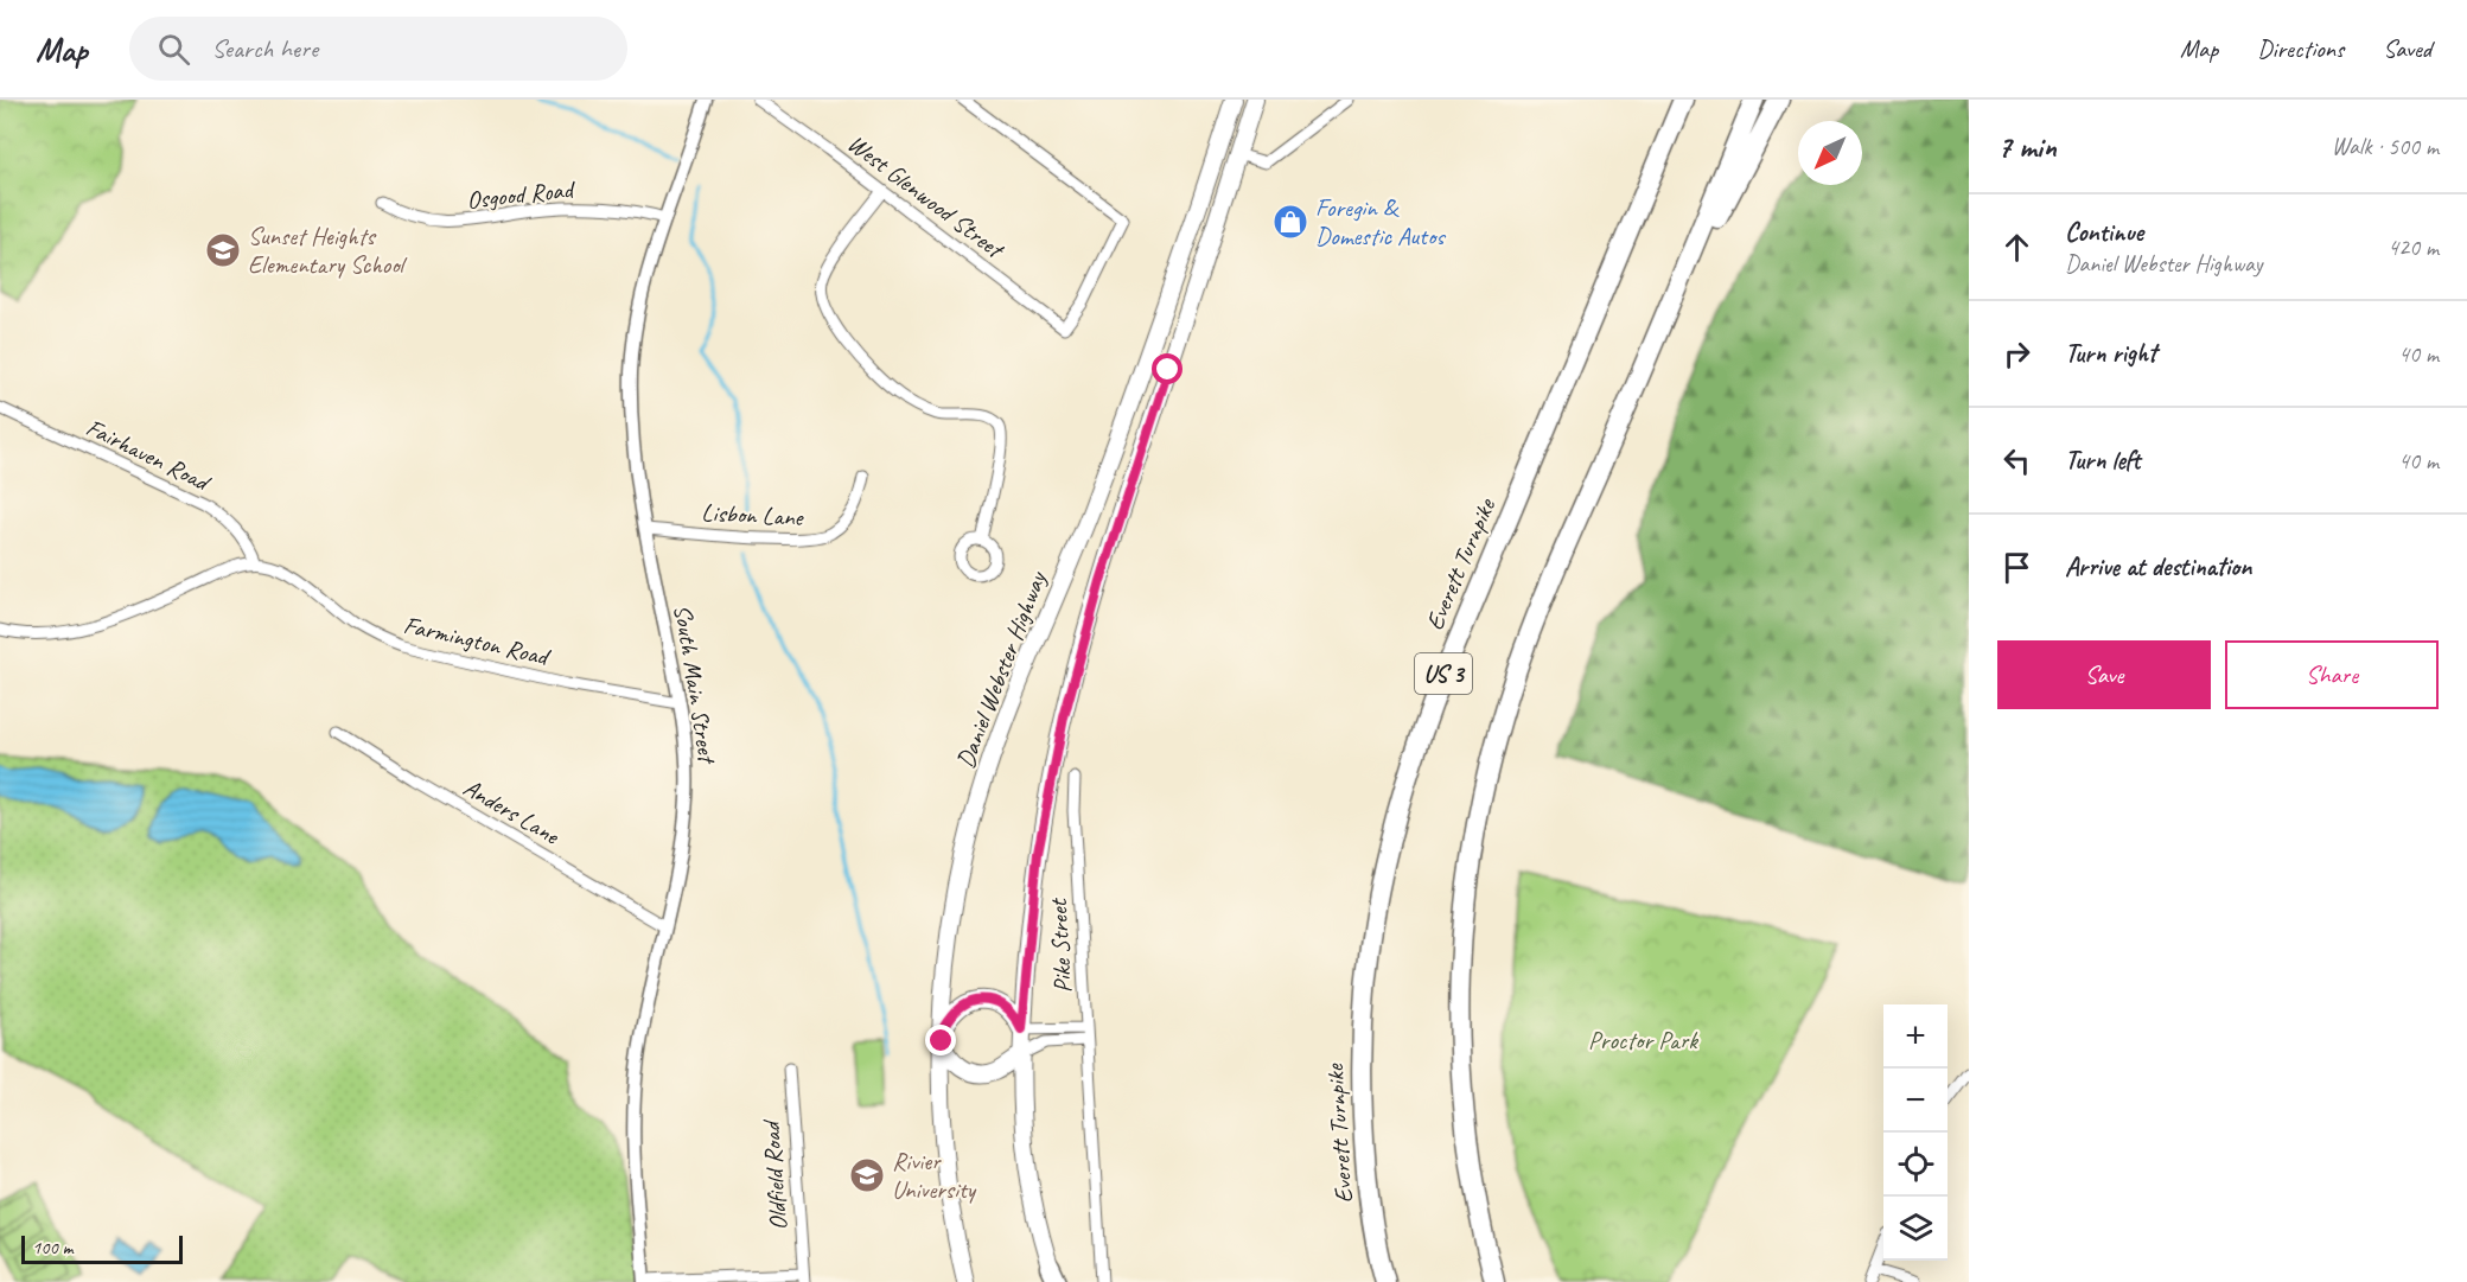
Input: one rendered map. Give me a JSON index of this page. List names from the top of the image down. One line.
{"streets":{"highway":["Everett Turnpike","US 3"],"main road":["Daniel Webster Highway"],"street":["Osgood Road","West Glenwood Street","Fairhaven Road","Lisbon Lane","Farmington Road","South Main Street","Anders Lane","Pike Street","Oldfield Road"]},"crossings":[["Osgood Road","South Main Street"],["Fairhaven Road","Farmington Road"],["Lisbon Lane","South Main Street"],["Farmington Road","South Main Street"],["Daniel Webster Highway","Pike Street"],["South Main Street","Anders Lane"]],"parks":["Proctor Park"],"places":{"shop":["Foregin & Domestic Autos"],"school or university":["Sunset Heights Elementary School","Rivier University"]},"scale_bar":"100 m","north":"bottom left","page":{"header":"Map","search":"Search here","nav":["Map","Directions","Saved"],"heading":["7 min","Walk · 500 m"],"list":[["Continue","Daniel Webster Highway","420 m"],["Turn right","40 m"],["Turn left","40 m"],"Arrive at destination"],"buttons":["Save","Share"],"map_buttons":["+","−"],"scale":"100 m"}}
